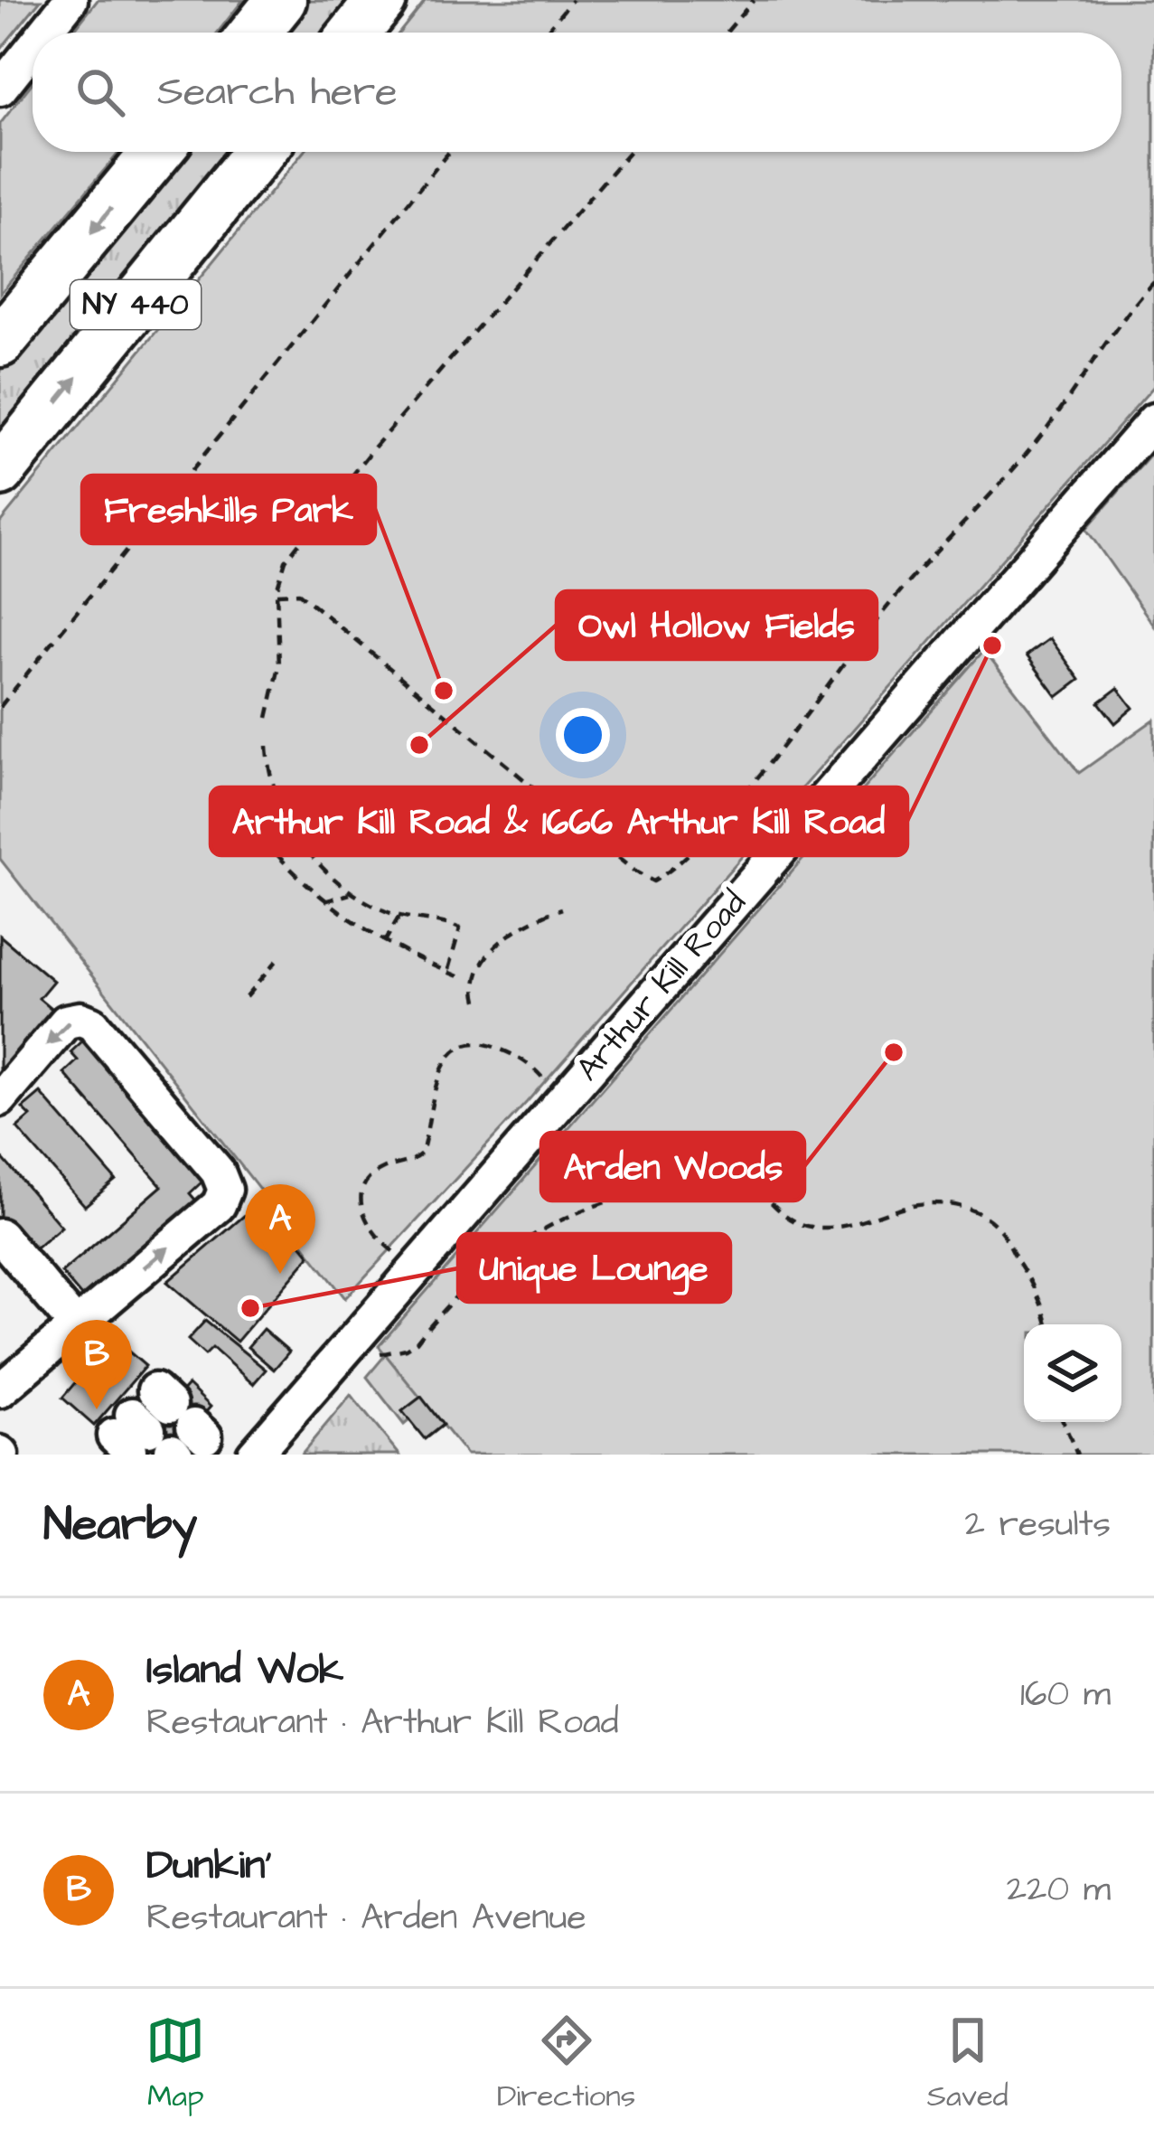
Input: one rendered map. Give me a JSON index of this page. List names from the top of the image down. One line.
{"streets":{"highway":["NY 440"],"street":["Arthur Kill Road"]},"places":["Arthur Kill Road & 1666 Arthur Kill Road","Freshkills Park","Owl Hollow Fields","Arden Woods","Unique Lounge"],"page":{"search":"Search here","pins":["A","B"],"heading":["Nearby","2 results"],"list":[{"mark":"A","name":"Island Wok","note":"Restaurant · Arthur Kill Road","value":"160 m"},{"mark":"B","name":"Dunkin'","note":"Restaurant · Arden Avenue","value":"220 m"}],"nav":["Map","Directions","Saved"]}}
